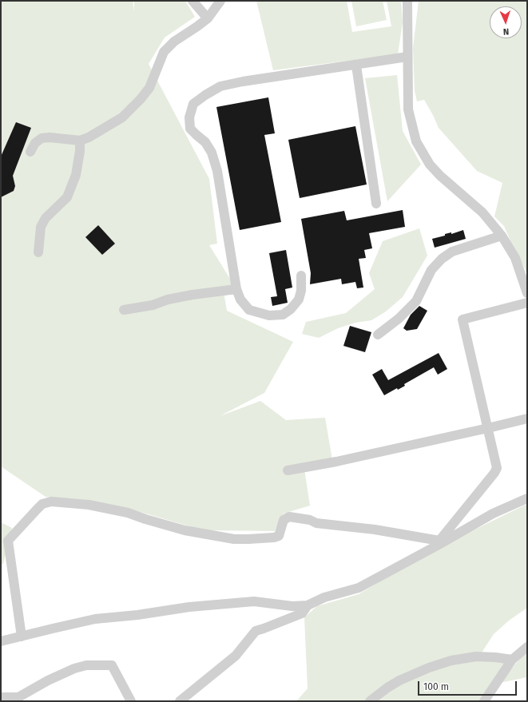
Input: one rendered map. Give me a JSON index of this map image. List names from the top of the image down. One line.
{"scale_bar":"100 m","north":"bottom"}
